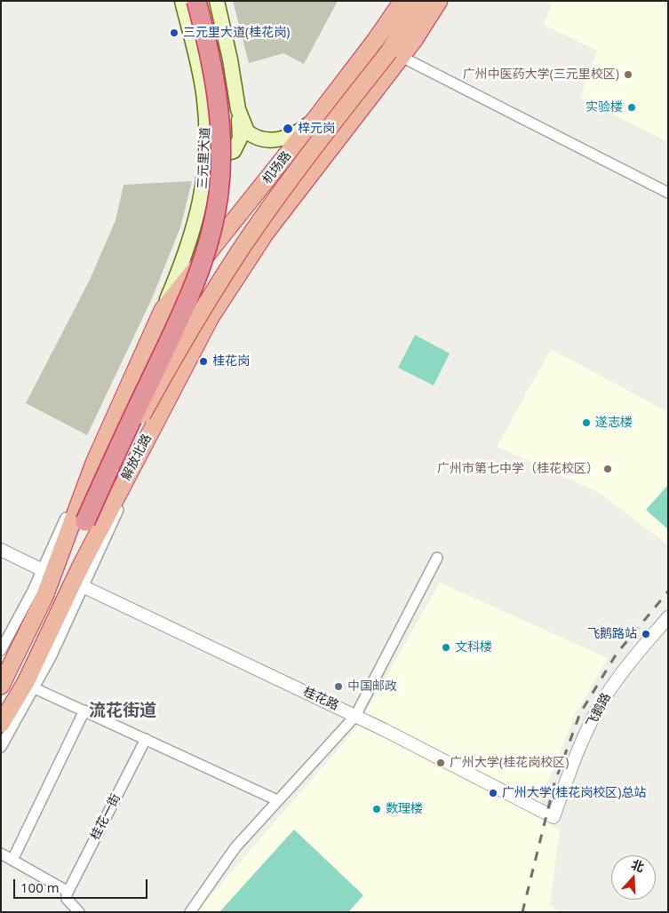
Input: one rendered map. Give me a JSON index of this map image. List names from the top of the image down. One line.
{"streets":{"highway":["机场路","解放北路"],"main road":["三元里大道"],"street":["桂花路","飞鹅路","桂花一街"]},"crossings":[["三元里大道","机场路"],["桂花路","飞鹅路"]],"districts":["流花街道"],"places":["三元里大道(桂花岗)","广州中医药大学(三元里校区)","实验楼","梓元岗","桂花岗","遂志楼","广州市第七中学（桂花校区）","飞鹅路站","文科楼","中国邮政","广州大学(桂花岗校区)","广州大学(桂花岗校区)总站","数理楼"],"scale_bar":"100 m","north":"top"}
